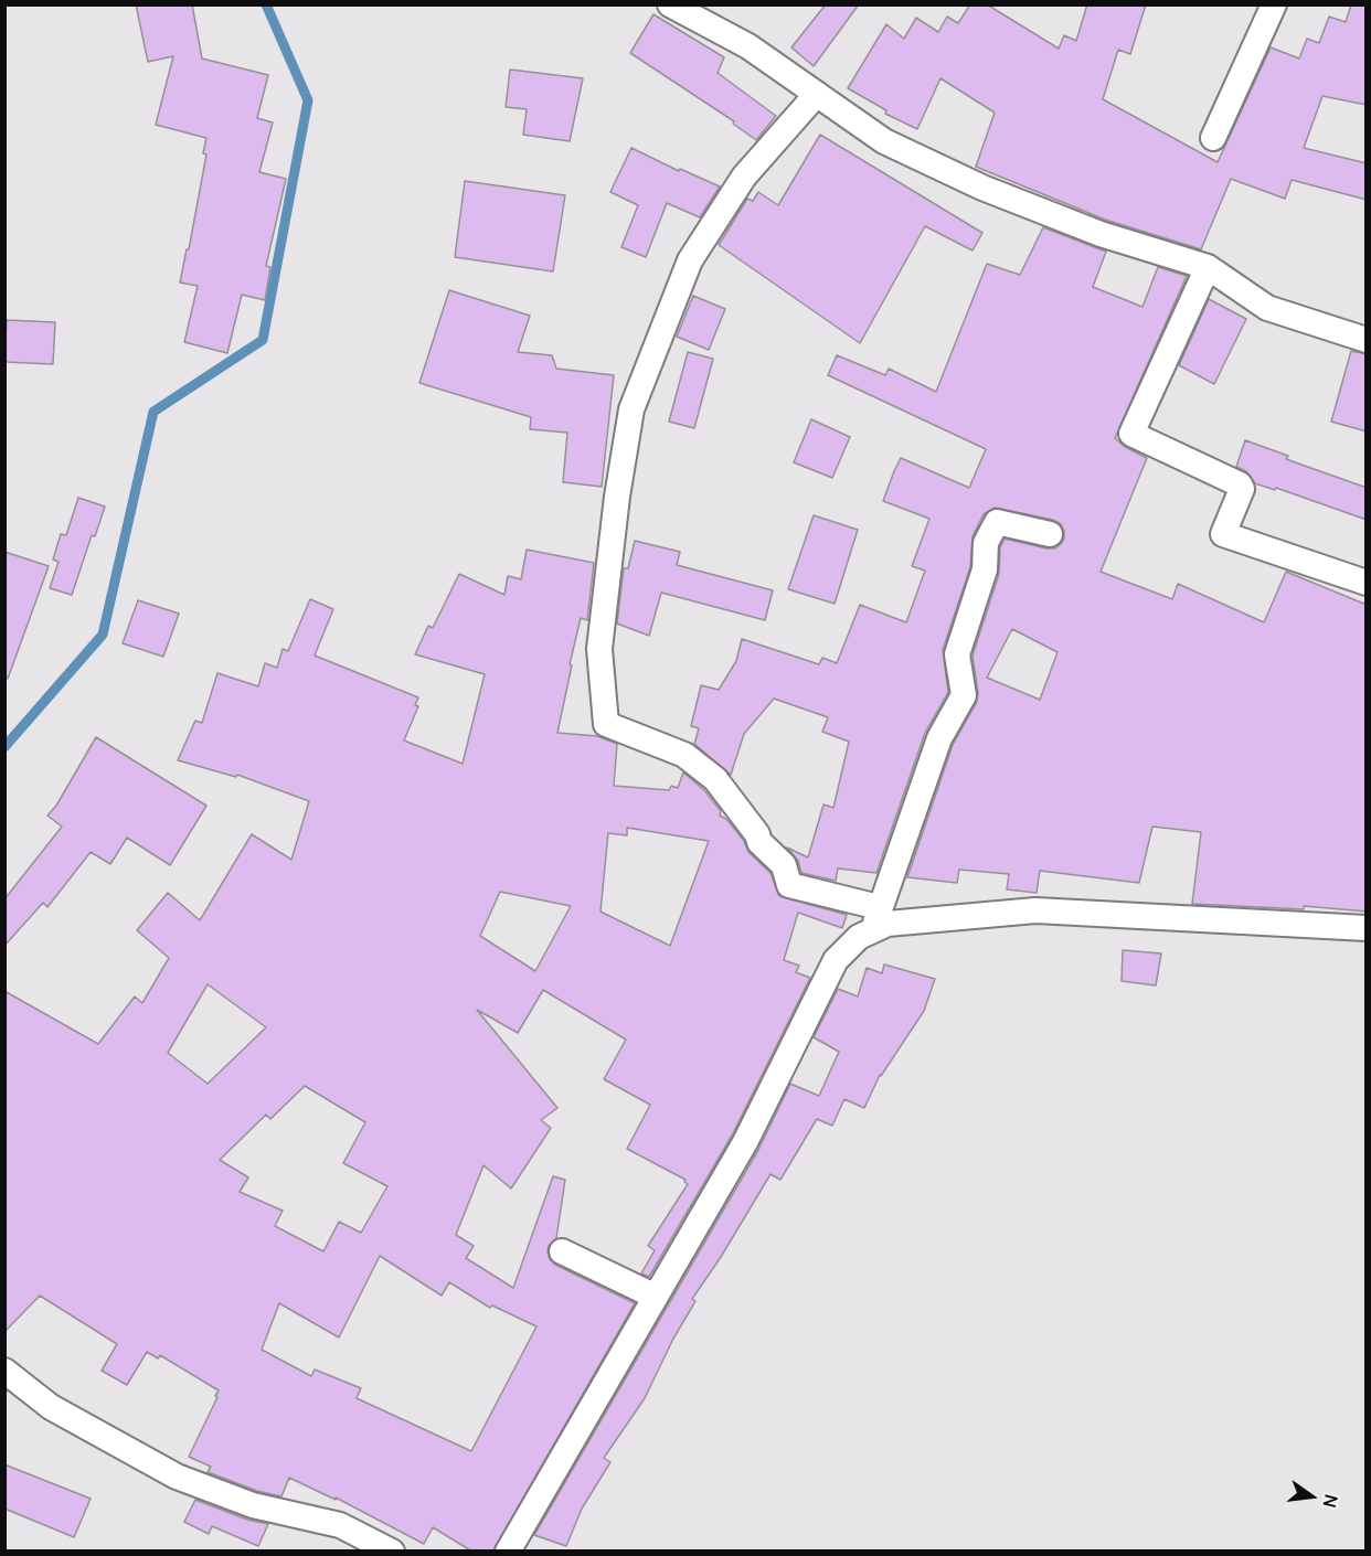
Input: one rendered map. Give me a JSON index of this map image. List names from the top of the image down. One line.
{"north":"right"}
